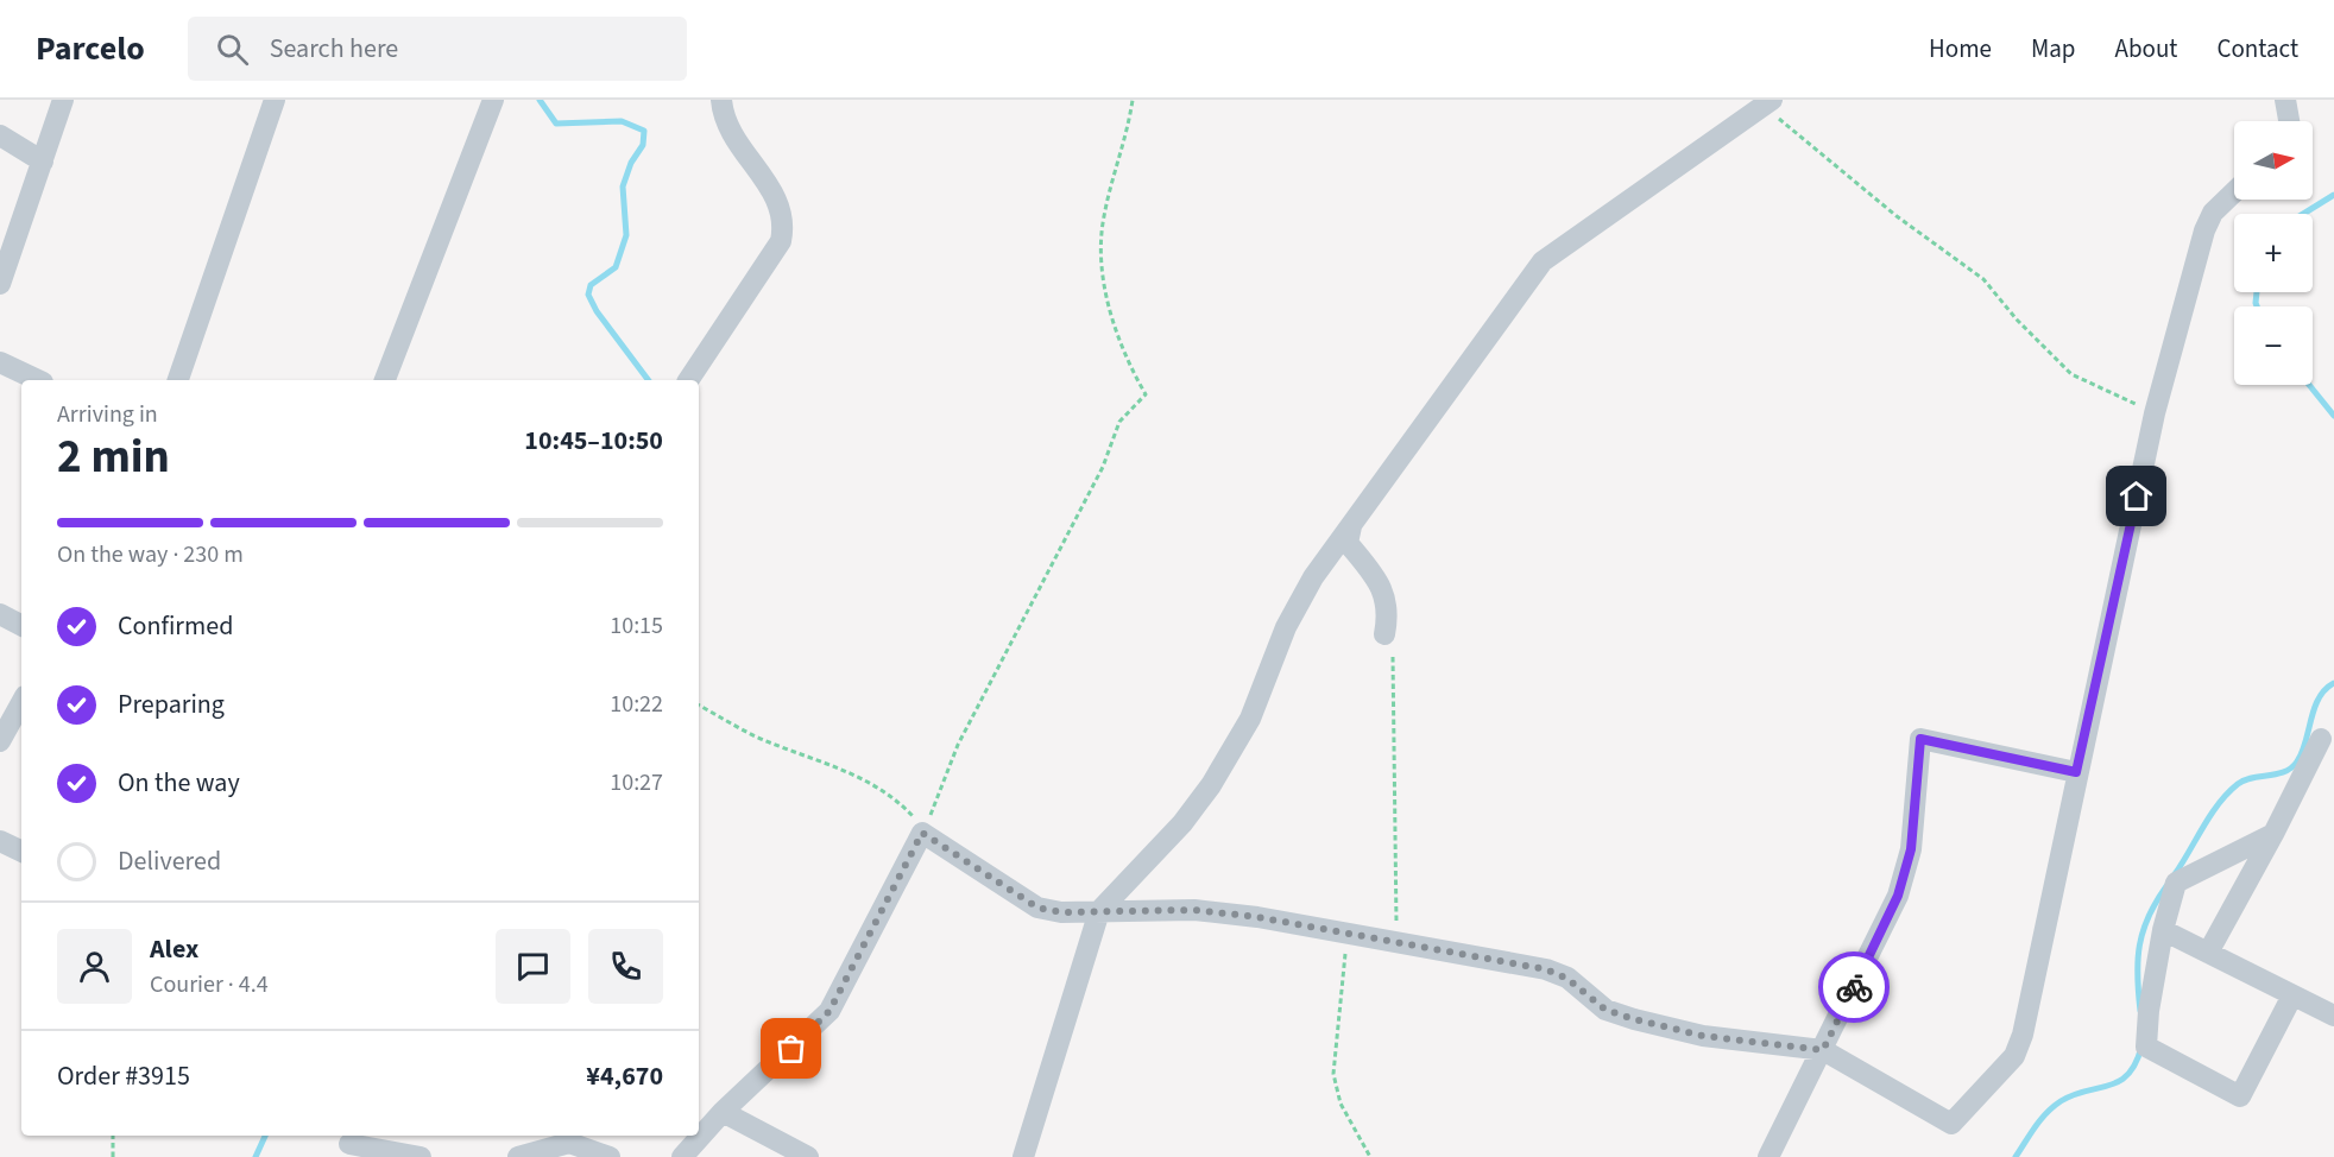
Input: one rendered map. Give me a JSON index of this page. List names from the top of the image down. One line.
{"north":"right","page":{"header":"Parcelo","search":"Search here","nav":["Home","Map","About","Contact"],"map_buttons":["+","−"],"heading":["2 min","Arriving in","10:45–10:50"],"panel":["Alex","Courier · 4.4","Order #3915","¥4,670"],"bar":"On the way · 230 m","list":[["Confirmed","10:15"],["Preparing","10:22"],["On the way","10:27"],"Delivered"]}}
